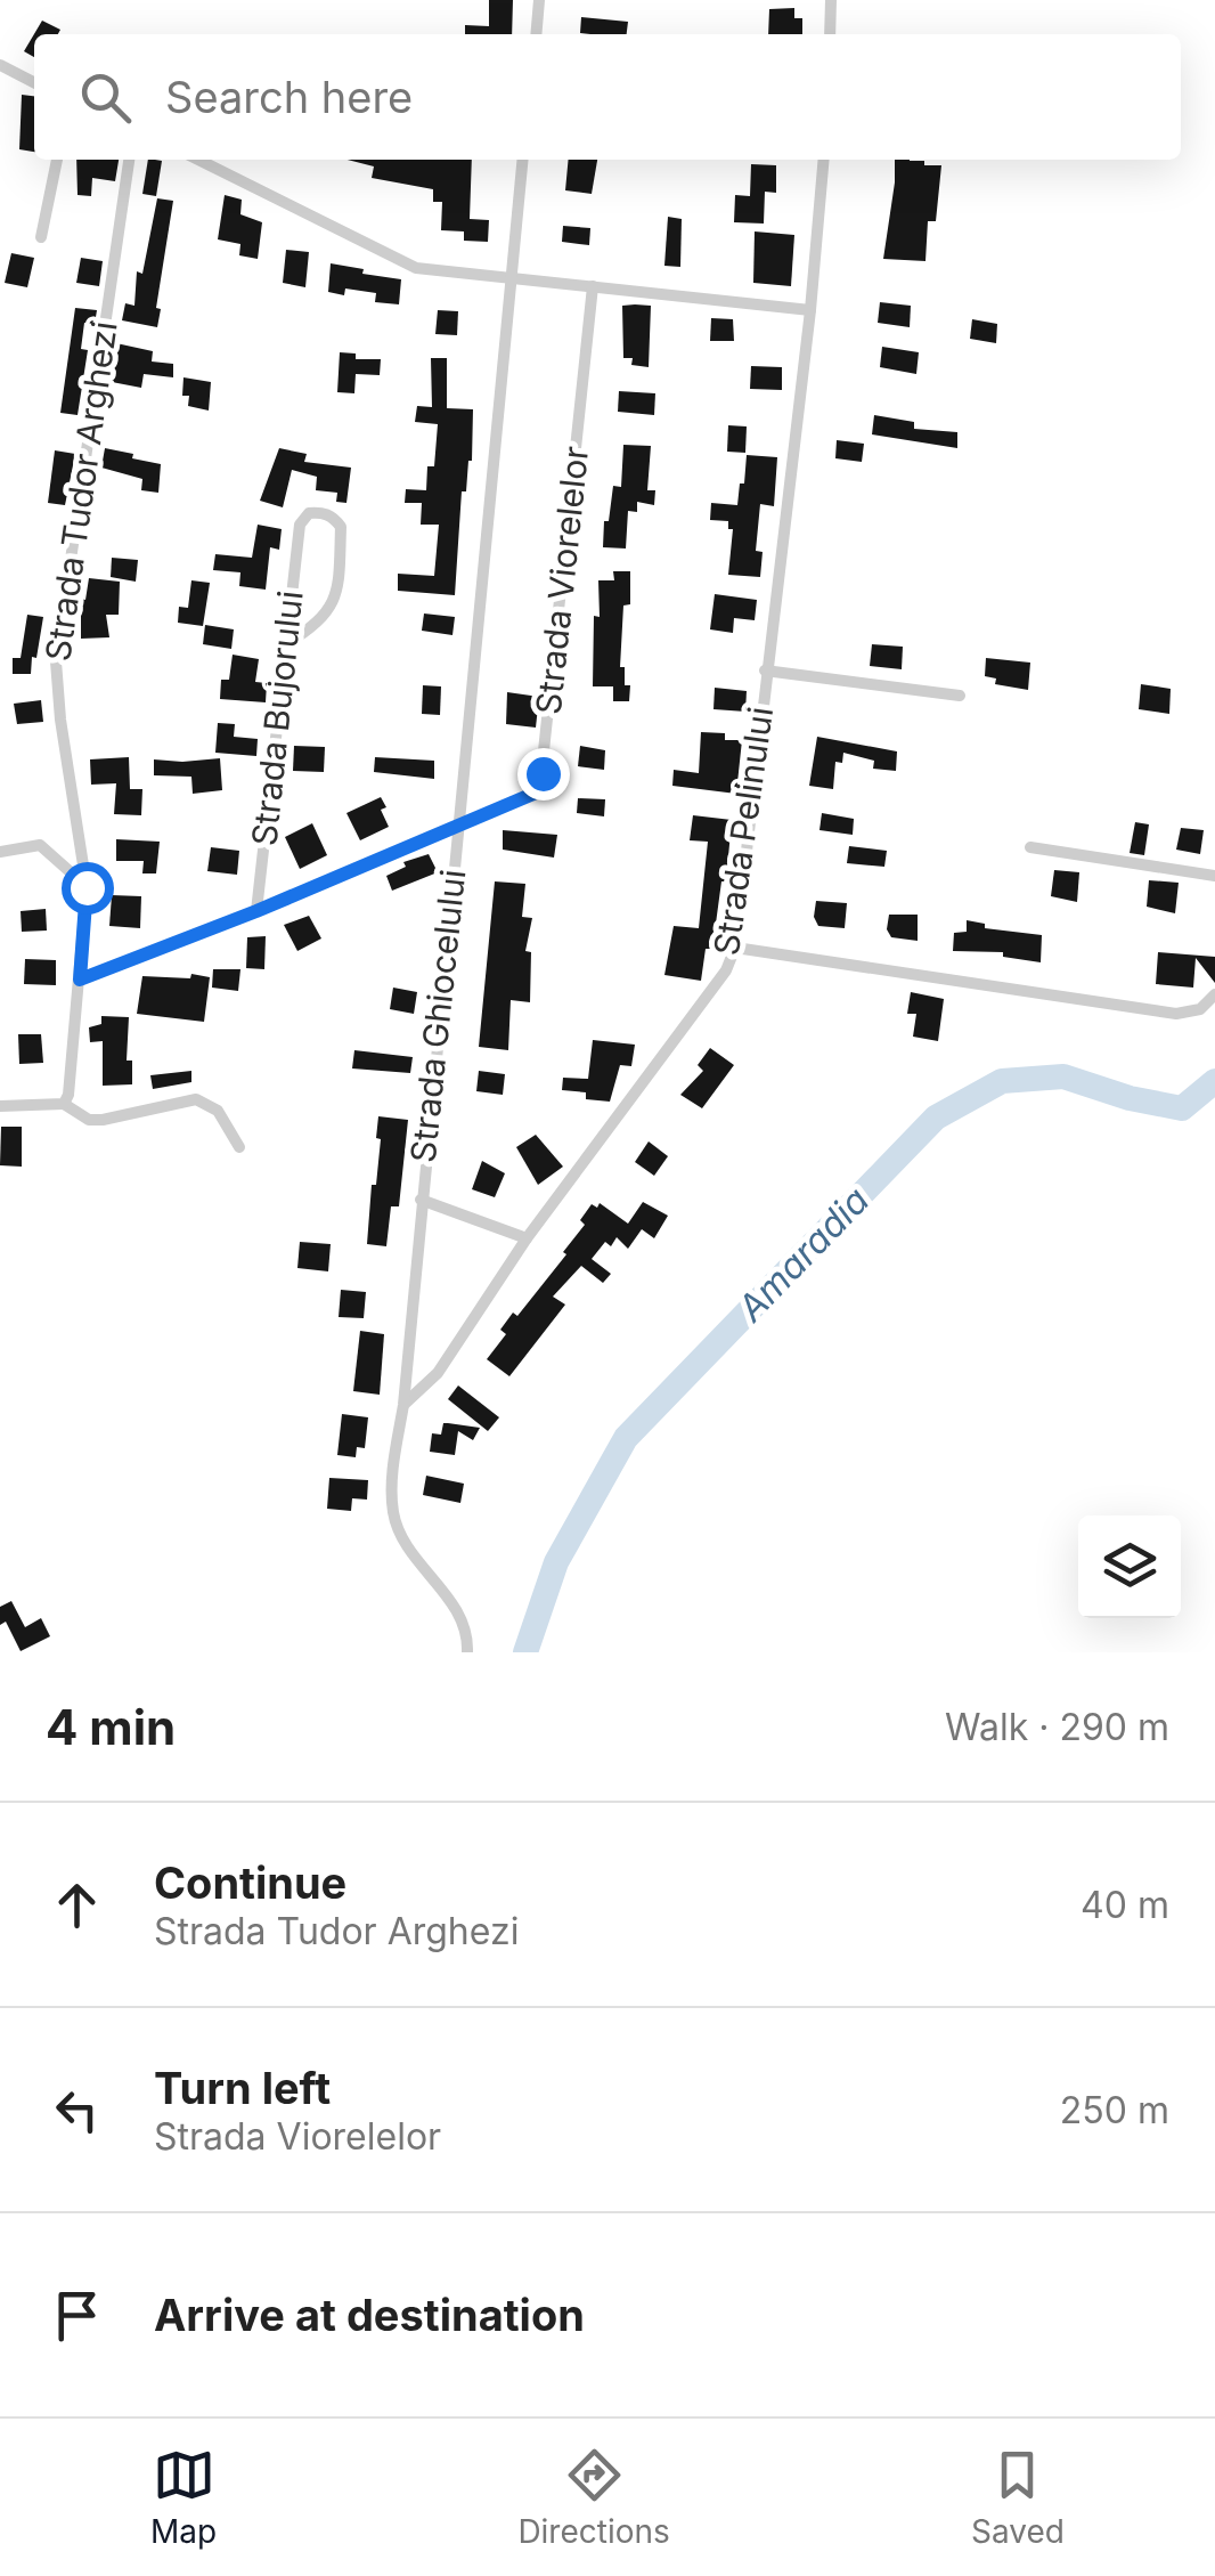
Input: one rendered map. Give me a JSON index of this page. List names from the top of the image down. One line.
{"streets":{"street":["Strada Tudor Arghezi","Strada Viorelelor","Strada Bujorului","Strada Pelinului","Strada Ghiocelului"]},"crossings":[["Strada Tudor Arghezi","Strada Viorelelor"],["Strada Viorelelor","Strada Bujorului"],["Strada Viorelelor","Strada Ghiocelului"],["Strada Pelinului","Strada Ghiocelului"]],"water":["Amaradia"],"page":{"search":"Search here","heading":["4 min","Walk · 290 m"],"list":[["Continue","Strada Tudor Arghezi","40 m"],["Turn left","Strada Viorelelor","250 m"],"Arrive at destination"],"nav":["Map","Directions","Saved"]}}
